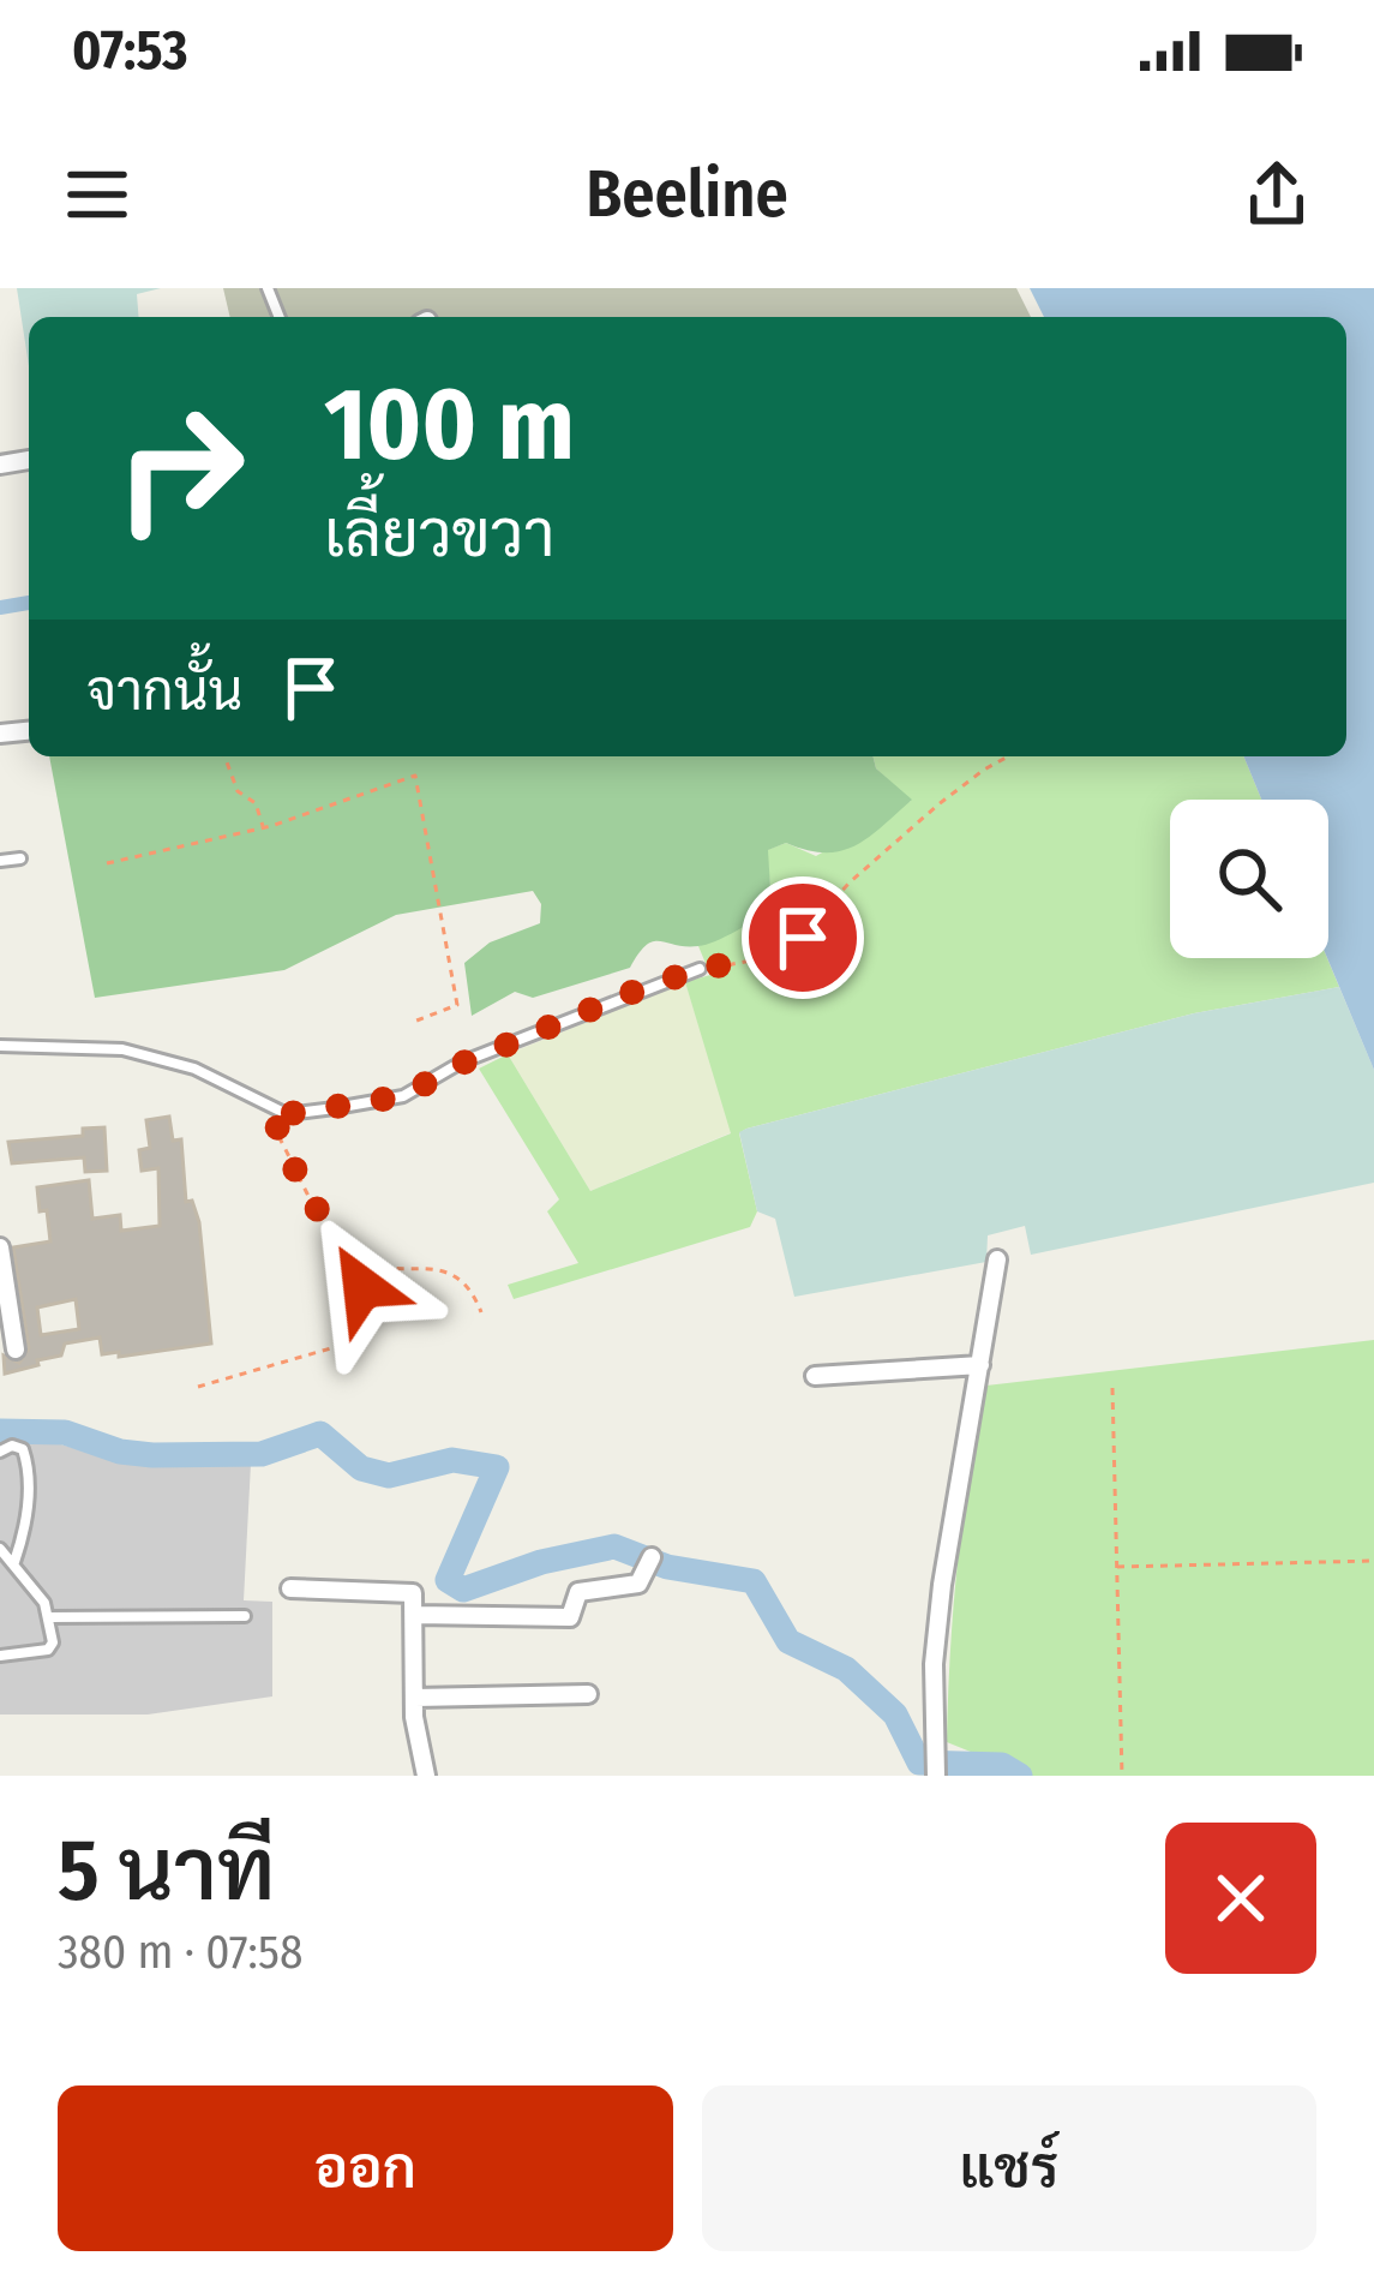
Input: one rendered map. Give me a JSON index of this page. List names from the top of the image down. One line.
{"page":{"status":"07:53","header":"Beeline","turn":["100 m","เลี้ยวขวา"],"then":"จากนั้น","heading":["5 นาที","380 m · 07:58"],"buttons":["ออก","แชร์"]}}
